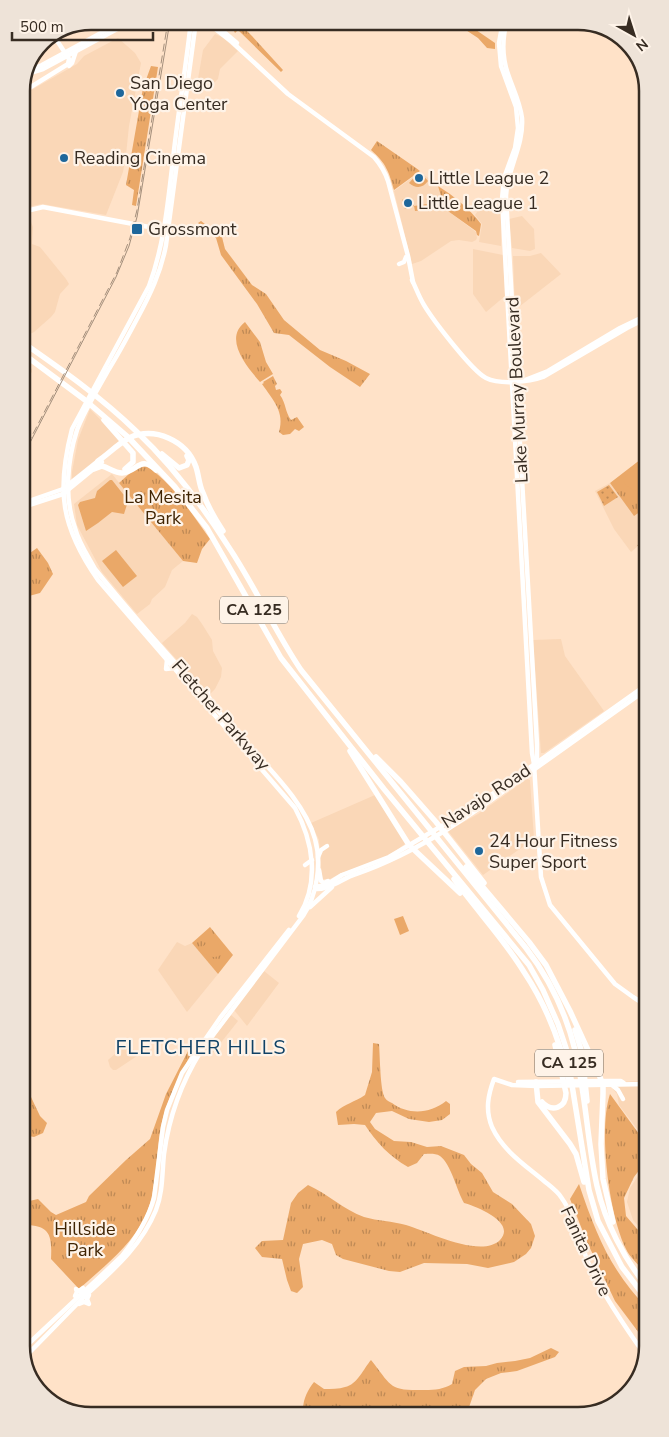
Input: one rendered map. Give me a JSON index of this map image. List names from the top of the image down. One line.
{"streets":{"highway":["CA 125"],"main road":["Lake Murray Boulevard","Fletcher Parkway","Navajo Road","Fanita Drive"]},"crossings":[["Lake Murray Boulevard","Navajo Road"],["Fletcher Parkway","Navajo Road"]],"districts":["FLETCHER HILLS"],"parks":["La Mesita Park","Hillside Park"],"places":{"other":["San Diego Yoga Center","Reading Cinema","Little League 2","Little League 1","24 Hour Fitness Super Sport"],"transit":["Grossmont"]},"scale_bar":"500 m","north":"bottom right"}
